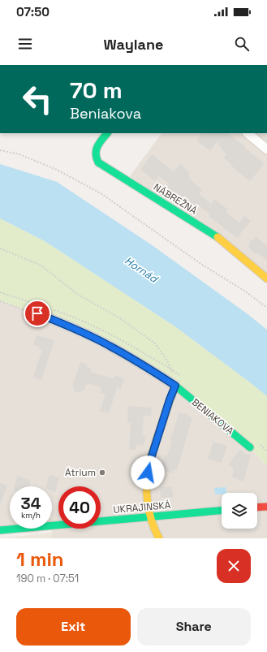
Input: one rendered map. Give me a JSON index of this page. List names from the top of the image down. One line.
{"streets":{"street":["NÁBREŽNÁ","BENIAKOVA","UKRAJINSKÁ"]},"water":["Hornád"],"places":["Átrium"],"page":{"status":"07:50","header":"Waylane","turn":["70 m","Beniakova"],"speed":"34 km/h","limit":"40","heading":["1 min","190 m · 07:51"],"buttons":["Exit","Share"]}}
